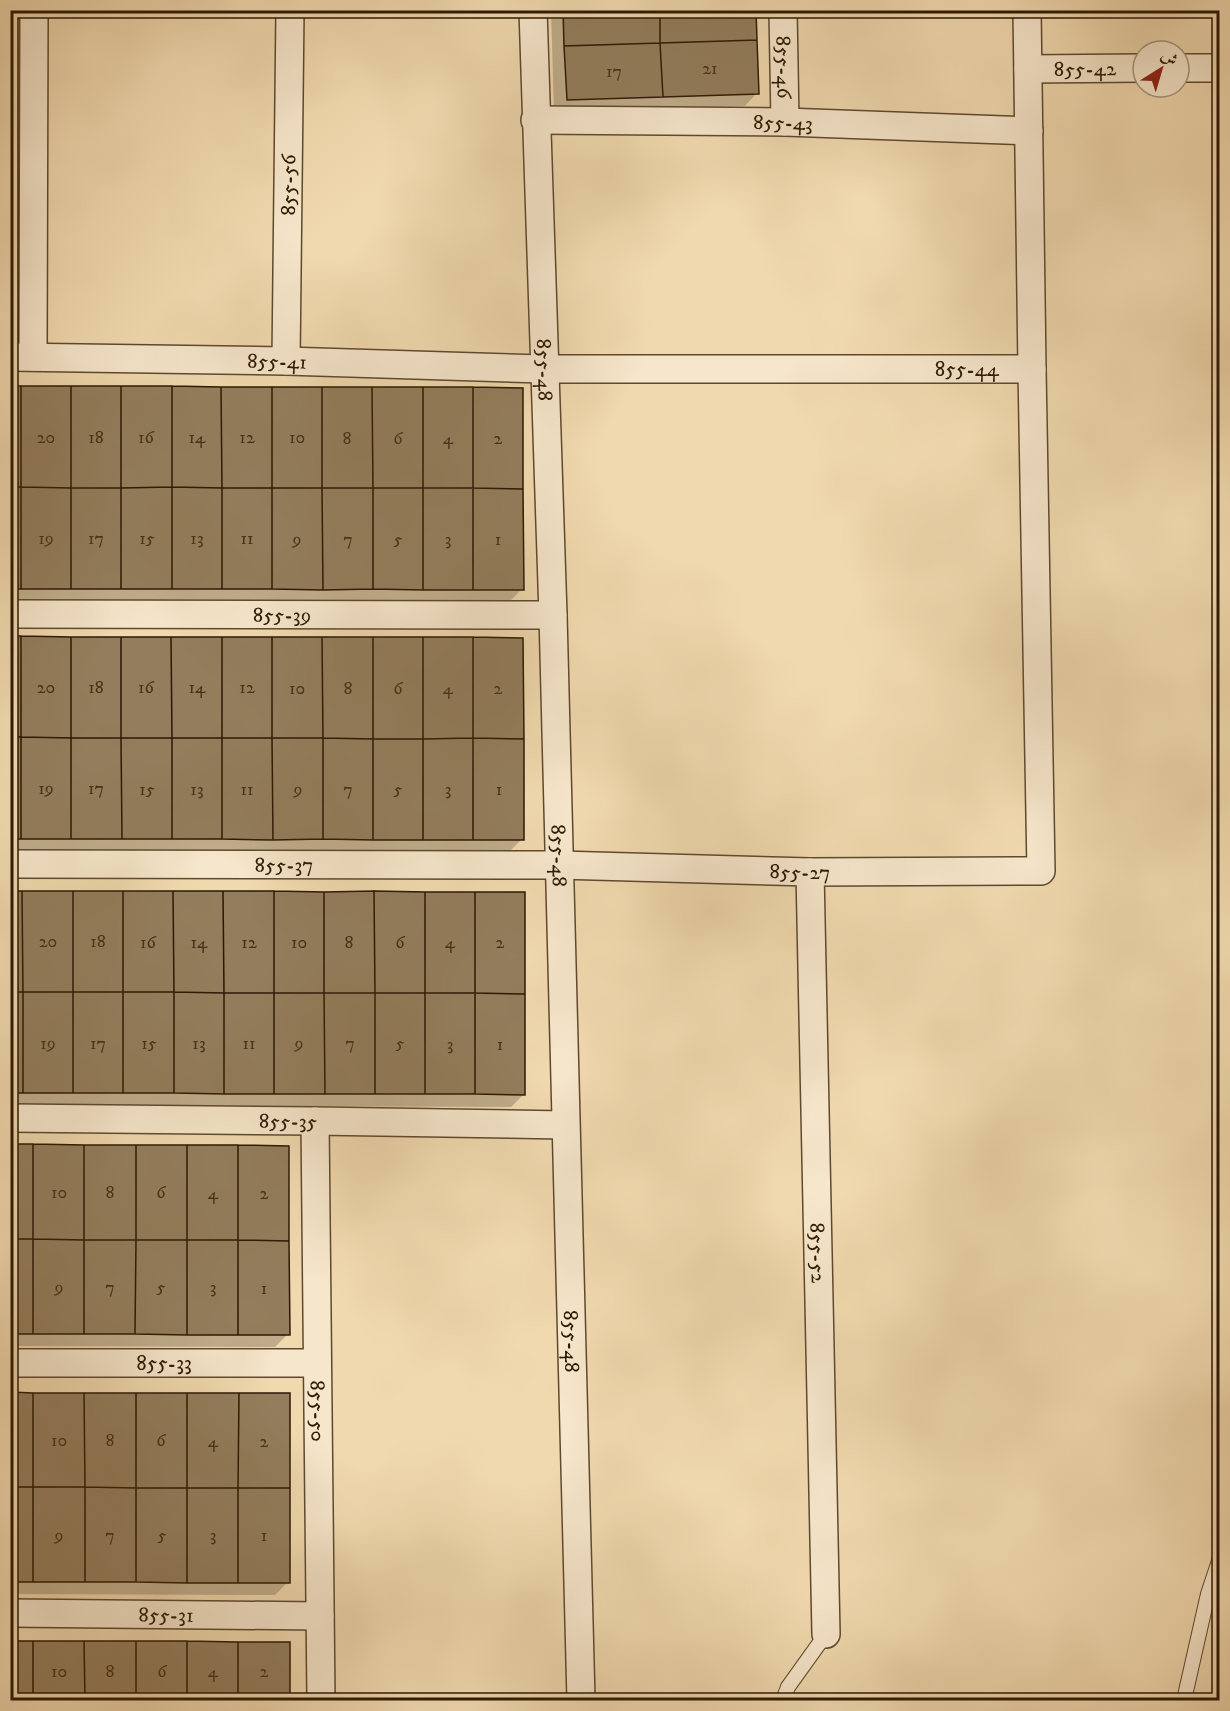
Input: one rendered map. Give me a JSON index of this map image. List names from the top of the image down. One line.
{"streets":{"street":["855-46","855-42","855-43","855-56","855-41","855-44","855-48","855-39","855-37","855-27","855-35","855-52","855-33","855-50","855-31"]},"crossings":[["855-46","855-43"],["855-43","855-48"],["855-56","855-41"],["855-41","855-44"],["855-41","855-48"],["855-44","855-48"],["855-44","855-27"],["855-48","855-39"],["855-48","855-37"],["855-48","855-27"],["855-48","855-35"],["855-37","855-27"],["855-27","855-52"],["855-35","855-50"],["855-33","855-50"],["855-50","855-31"]],"house_numbers":["21","17","20","18","16","14","12","10","8","6","4","2","19","17","15","13","11","9","7","5","3","1","20","18","16","14","12","10","8","6","4","2","19","17","15","13","11","9","7","5","3","1","20","18","16","14","12","10","8","6","4","2","19","17","15","13","11","9","7","5","3","1","10","8","6","4","2","9","7","5","3","1","10","8","6","4","2","9","7","5","3","1","10","8","6","4","2"],"north":"top right"}
